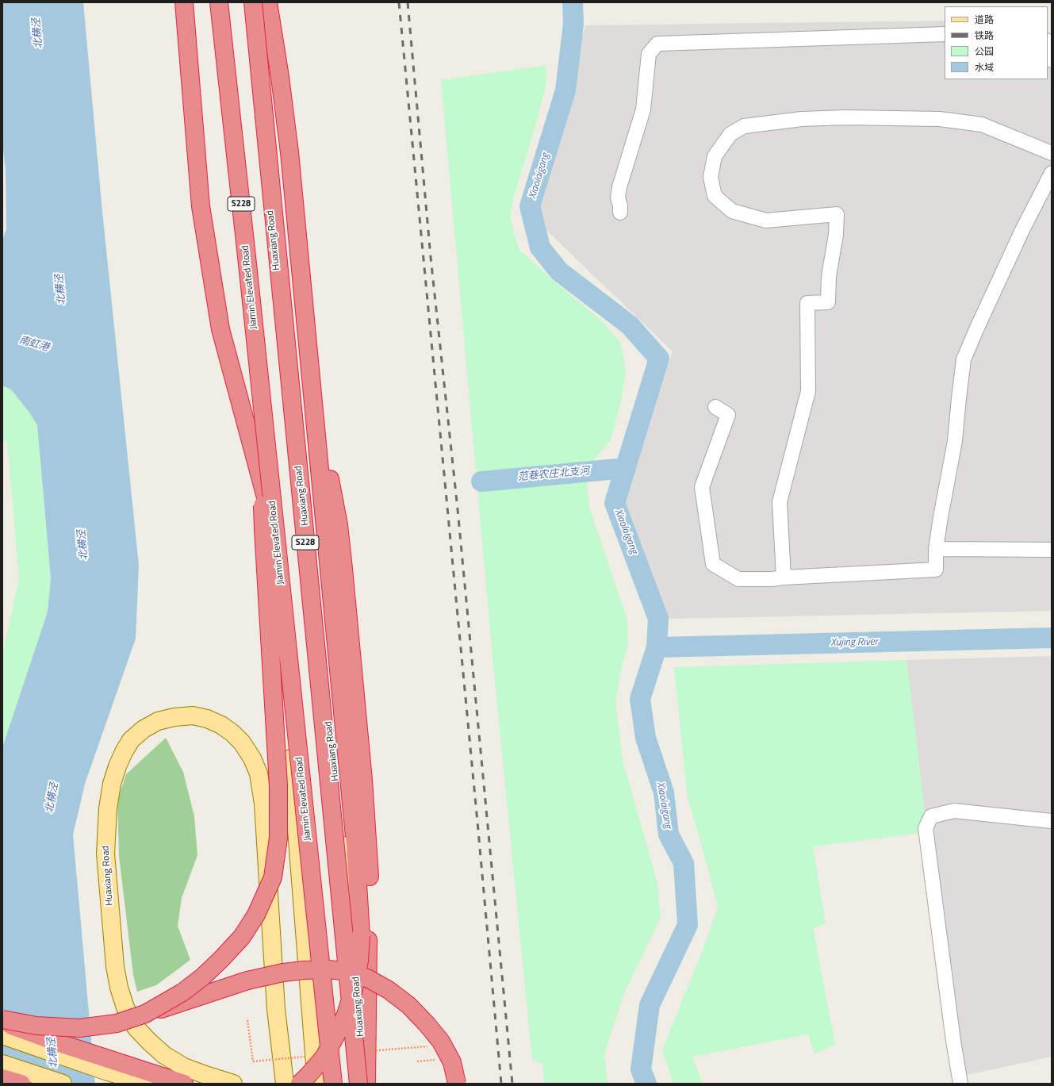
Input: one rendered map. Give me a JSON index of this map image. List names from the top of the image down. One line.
{"streets":{"highway":["S228","Jiamin Elevated Road"],"main road":["Huaxiang Road"]},"crossings":[["S228","Huaxiang Road"]],"water":["北横泾","Xiaolaigang","南虹港","范巷农庄北支河","Xujing River"],"legend":["道路","铁路","公园","水域"]}
